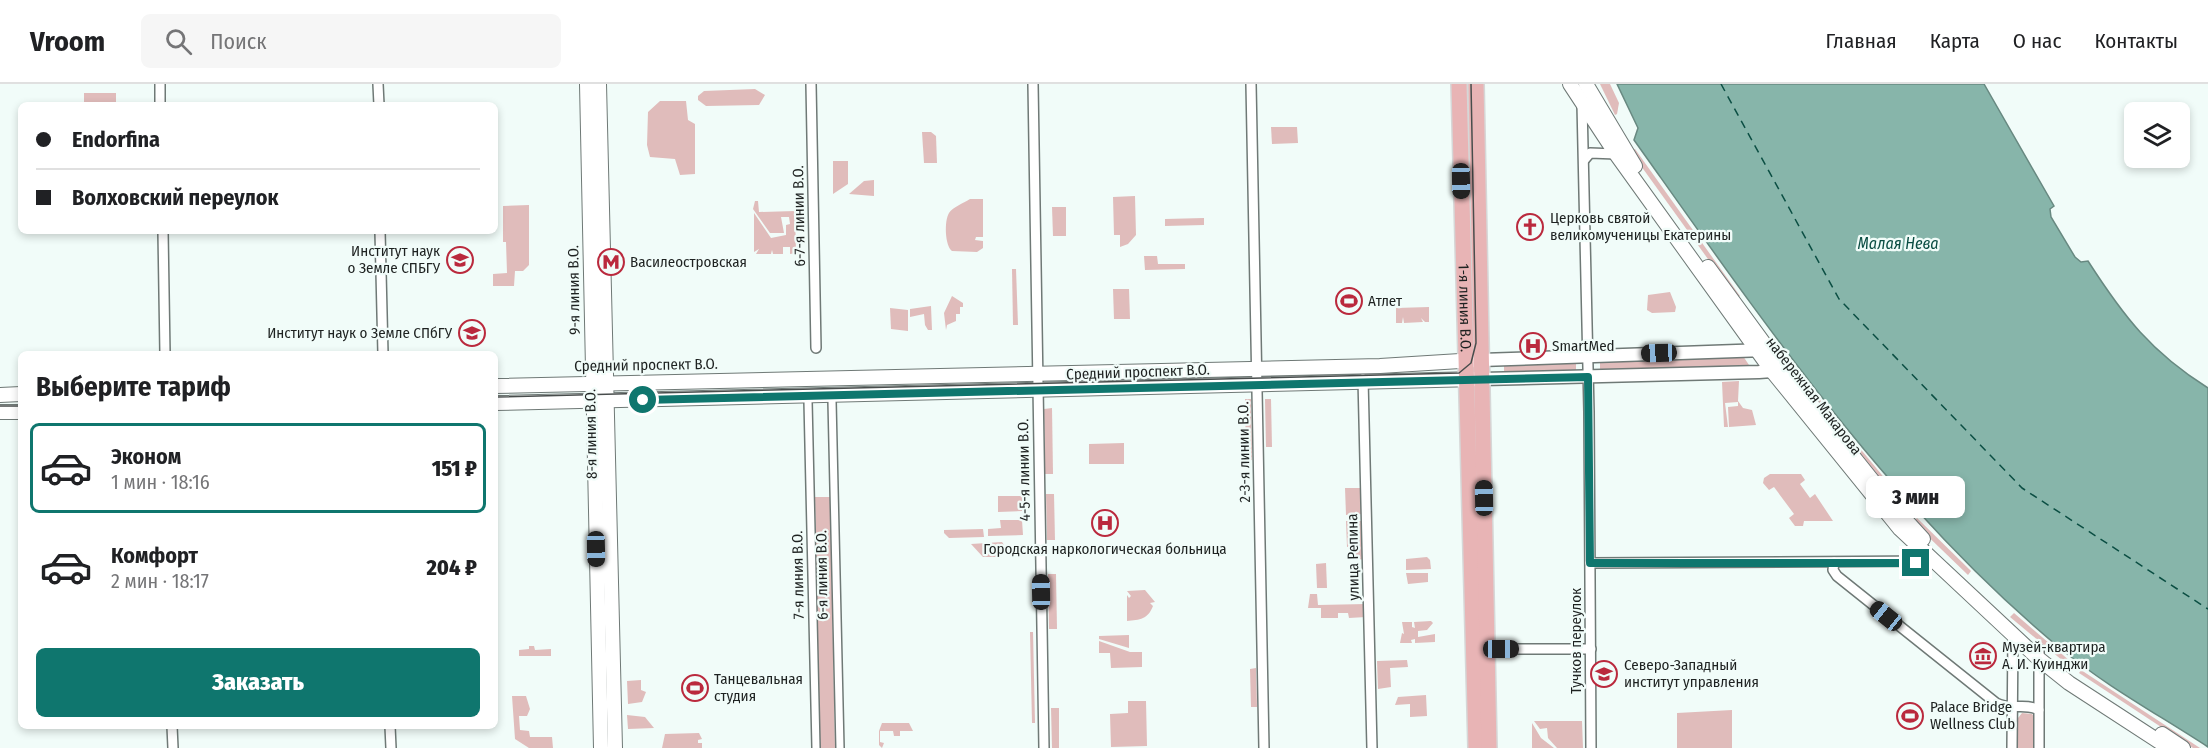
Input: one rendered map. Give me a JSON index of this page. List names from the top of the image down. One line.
{"streets":{"main road":["9-я линия В.О.","1-я линия В.О.","Средний проспект В.О.","набережная Макарова","8-я линия В.О."],"street":["6-7-я линии В.О.","2-3-я линии В.О.","4-5-я линии В.О.","улица Репина","7-я линия В.О.","6-я линия В.О.","Тучков переулок"]},"crossings":[["9-я линия В.О.","Средний проспект В.О."],["9-я линия В.О.","8-я линия В.О."],["1-я линия В.О.","Средний проспект В.О."],["Средний проспект В.О.","набережная Макарова"],["Средний проспект В.О.","8-я линия В.О."],["Средний проспект В.О.","2-3-я линии В.О."],["Средний проспект В.О.","4-5-я линии В.О."],["Средний проспект В.О.","улица Репина"],["Средний проспект В.О.","Тучков переулок"],["набережная Макарова","Тучков переулок"]],"water":["Малая Нева"],"places":{"church":["Церковь святой великомученицы Екатерины"],"school or university":["Институт наук о Земле СПБГУ","Институт наук о Земле СПбГУ","Северо-Западный институт управления"],"metro station":["Василеостровская"],"sports":["Атлет","Танцевальная студия","Palace Bridge Wellness Club"],"hospital":["SmartMed","Городская наркологическая больница"],"museum":["Музей-квартира А. И. Куинджи"]},"page":{"header":"Vroom","search":"Поиск","nav":["Главная","Карта","О нас","Контакты"],"banner":["Endorfina","Волховский переулок"],"heading":"Выберите тариф","list":[{"name":"Эконом","note":"1 мин · 18:16","value":"151 ₽"},{"name":"Комфорт","note":"2 мин · 18:17","value":"204 ₽"}],"bubble":"3 мин","buttons":"Заказать"}}
